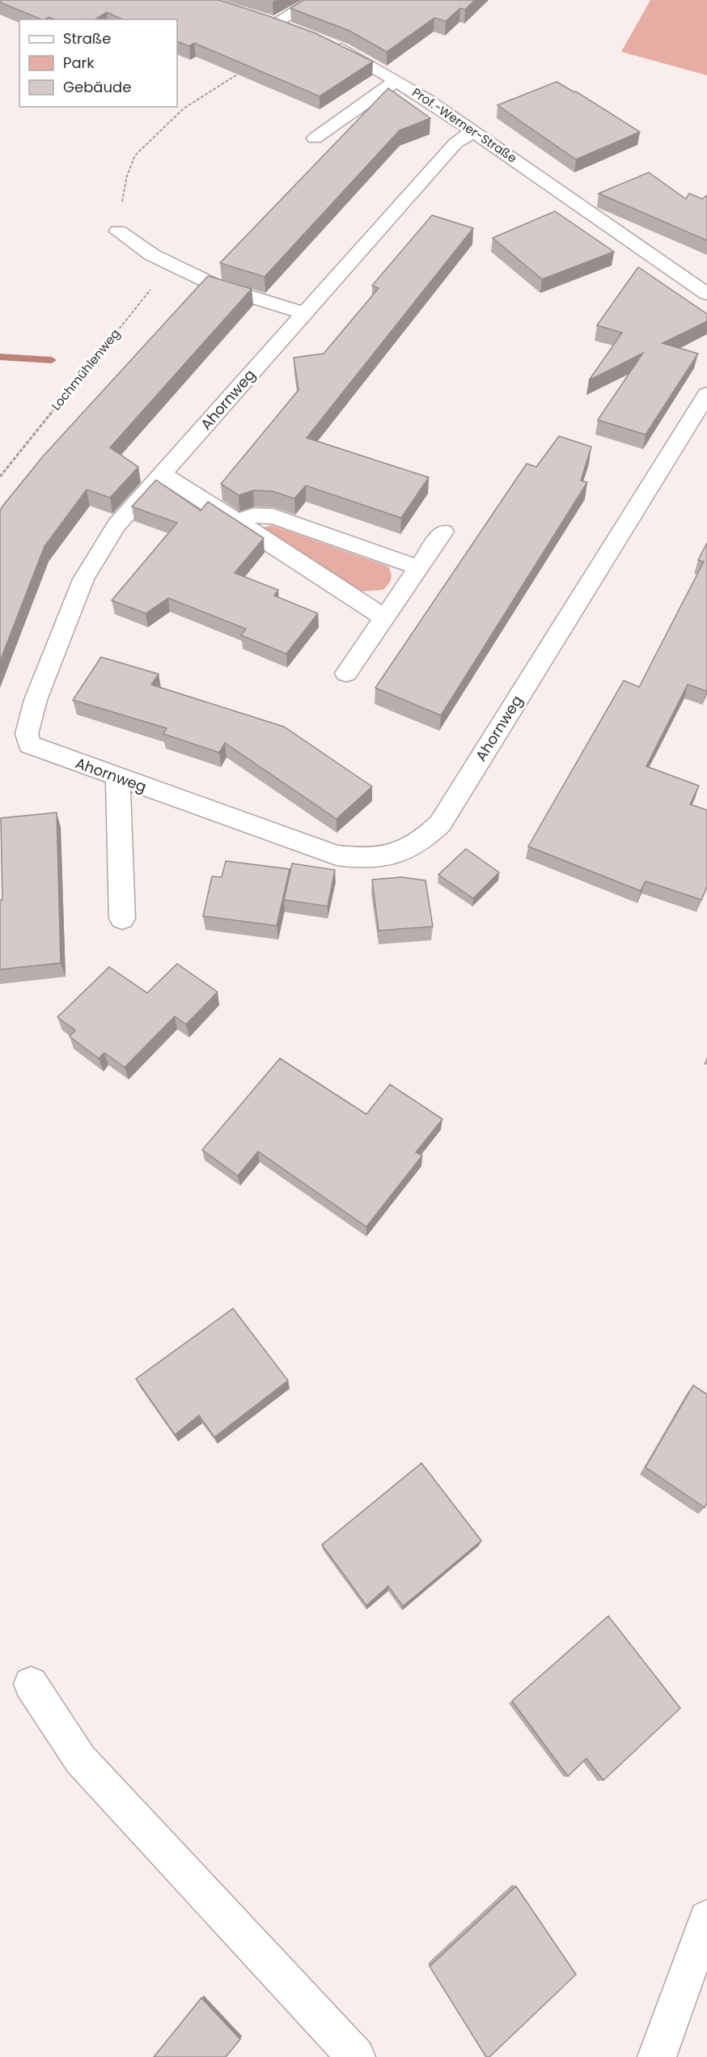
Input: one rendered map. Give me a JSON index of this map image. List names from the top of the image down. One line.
{"streets":{"street":["Prof.-Werner-Straße","Ahornweg"],"path":["Lochmühlenweg"]},"crossings":[["Prof.-Werner-Straße","Ahornweg"]],"legend":["Straße","Park","Gebäude"]}
